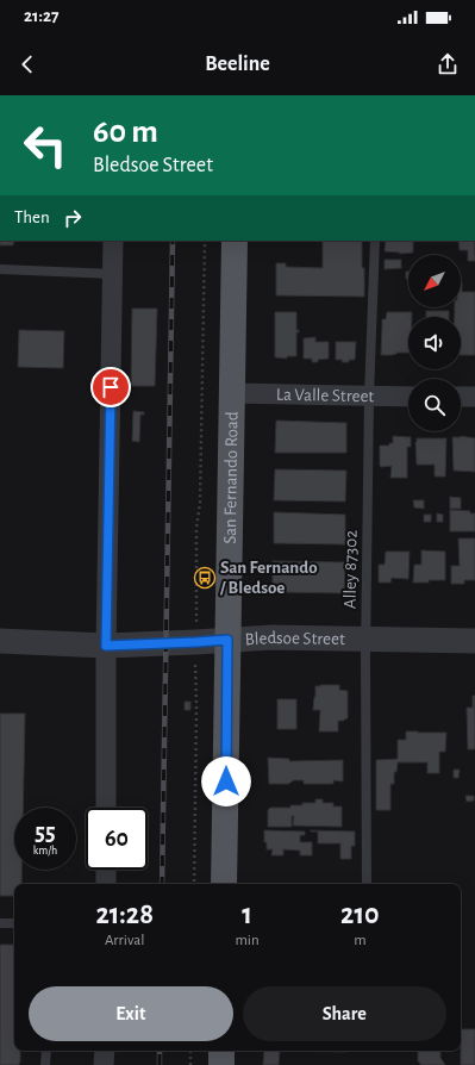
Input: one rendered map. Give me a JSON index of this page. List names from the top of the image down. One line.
{"streets":{"main road":["San Fernando Road"],"street":["La Valle Street","Bledsoe Street"],"lane":["Alley 87302"]},"crossings":[["La Valle Street","San Fernando Road"],["La Valle Street","Alley 87302"],["San Fernando Road","Bledsoe Street"],["Alley 87302","Bledsoe Street"]],"places":{"bus stop":["San Fernando / Bledsoe"]},"north":"bottom left","page":{"status":"21:27","header":"Beeline","turn":["60 m","Bledsoe Street"],"then":"Then","speed":"55 km/h","limit":"60","eta":["21:28","Arrival","1","min","210","m"],"buttons":["Exit","Share"]}}
